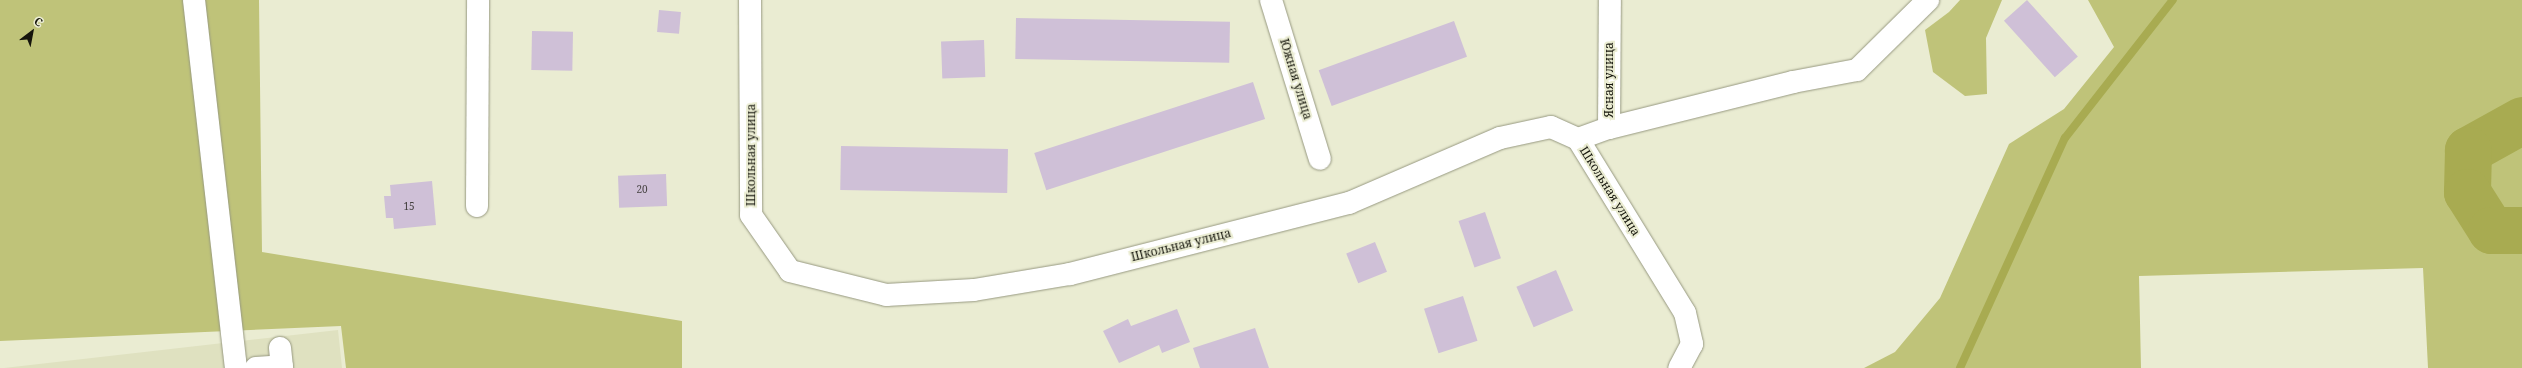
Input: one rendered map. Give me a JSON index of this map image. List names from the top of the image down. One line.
{"streets":{"street":["Южная улица","Ясная улица","Школьная улица"]},"crossings":[["Ясная улица","Школьная улица"]],"house_numbers":["20","15"],"north":"top right"}
